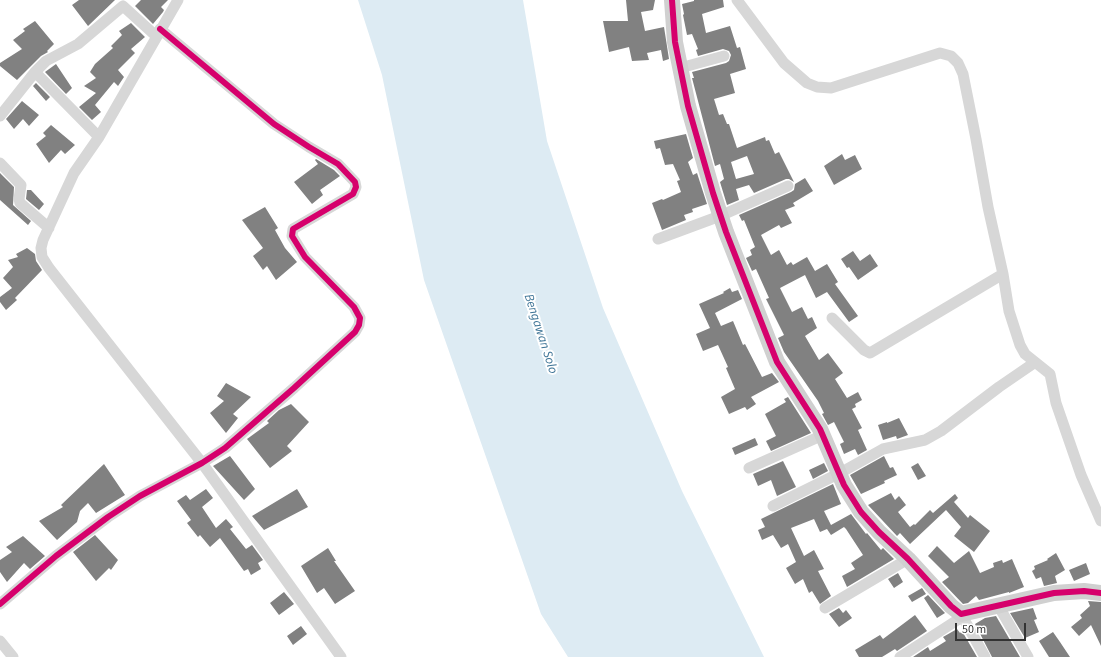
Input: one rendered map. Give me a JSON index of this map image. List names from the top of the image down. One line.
{"water":["Bengawan Solo"],"scale_bar":"50 m"}
